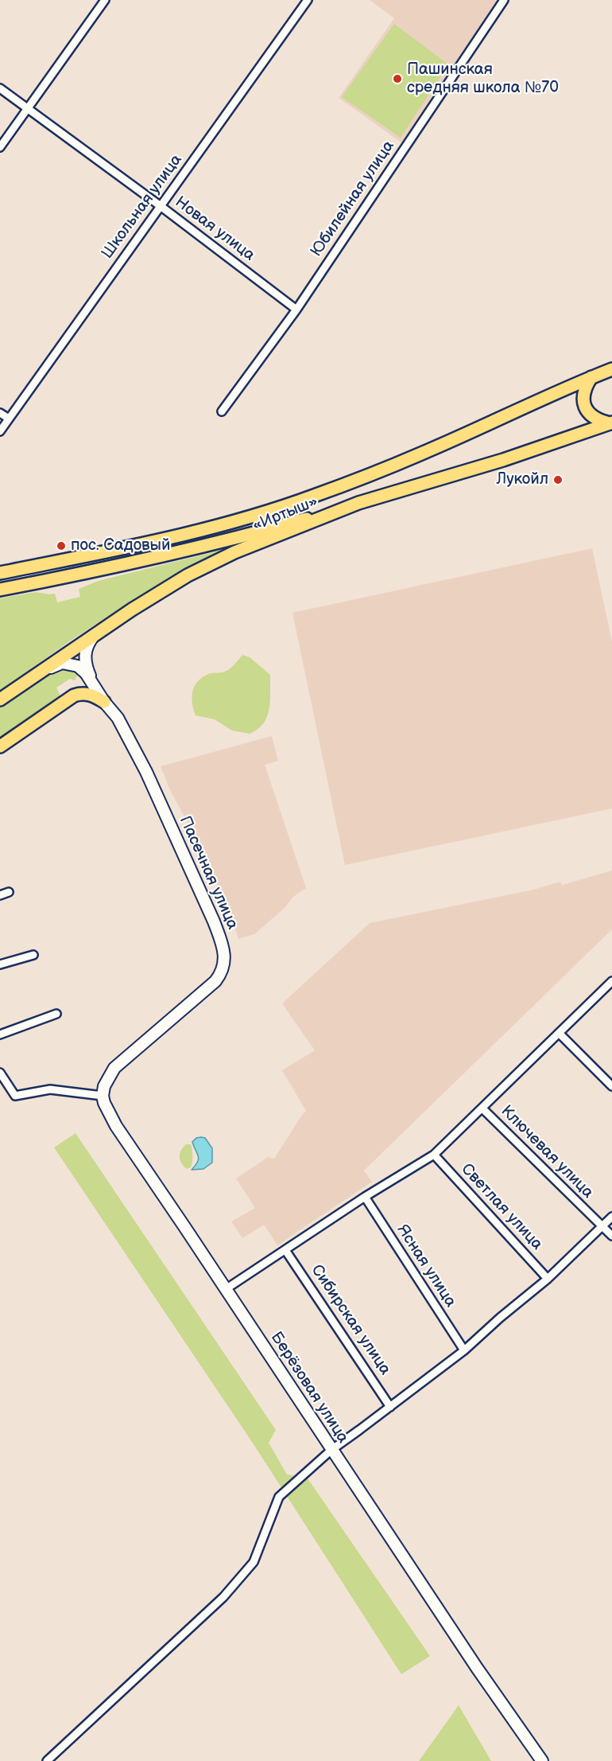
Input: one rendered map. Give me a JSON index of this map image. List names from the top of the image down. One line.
{"streets":{"main road":["«Иртыш»","Пасечная улица","Берёзовая улица"],"street":["Юбилейная улица","Школьная улица","Новая улица","Ключевая улица","Светлая улица","Ясная улица","Сибирская улица"]},"crossings":[["Юбилейная улица","Новая улица"],["Школьная улица","Новая улица"],["Пасечная улица","Берёзовая улица"]],"places":["Пашинская средняя школа №70","Лукойл","пос. Садовый"]}
